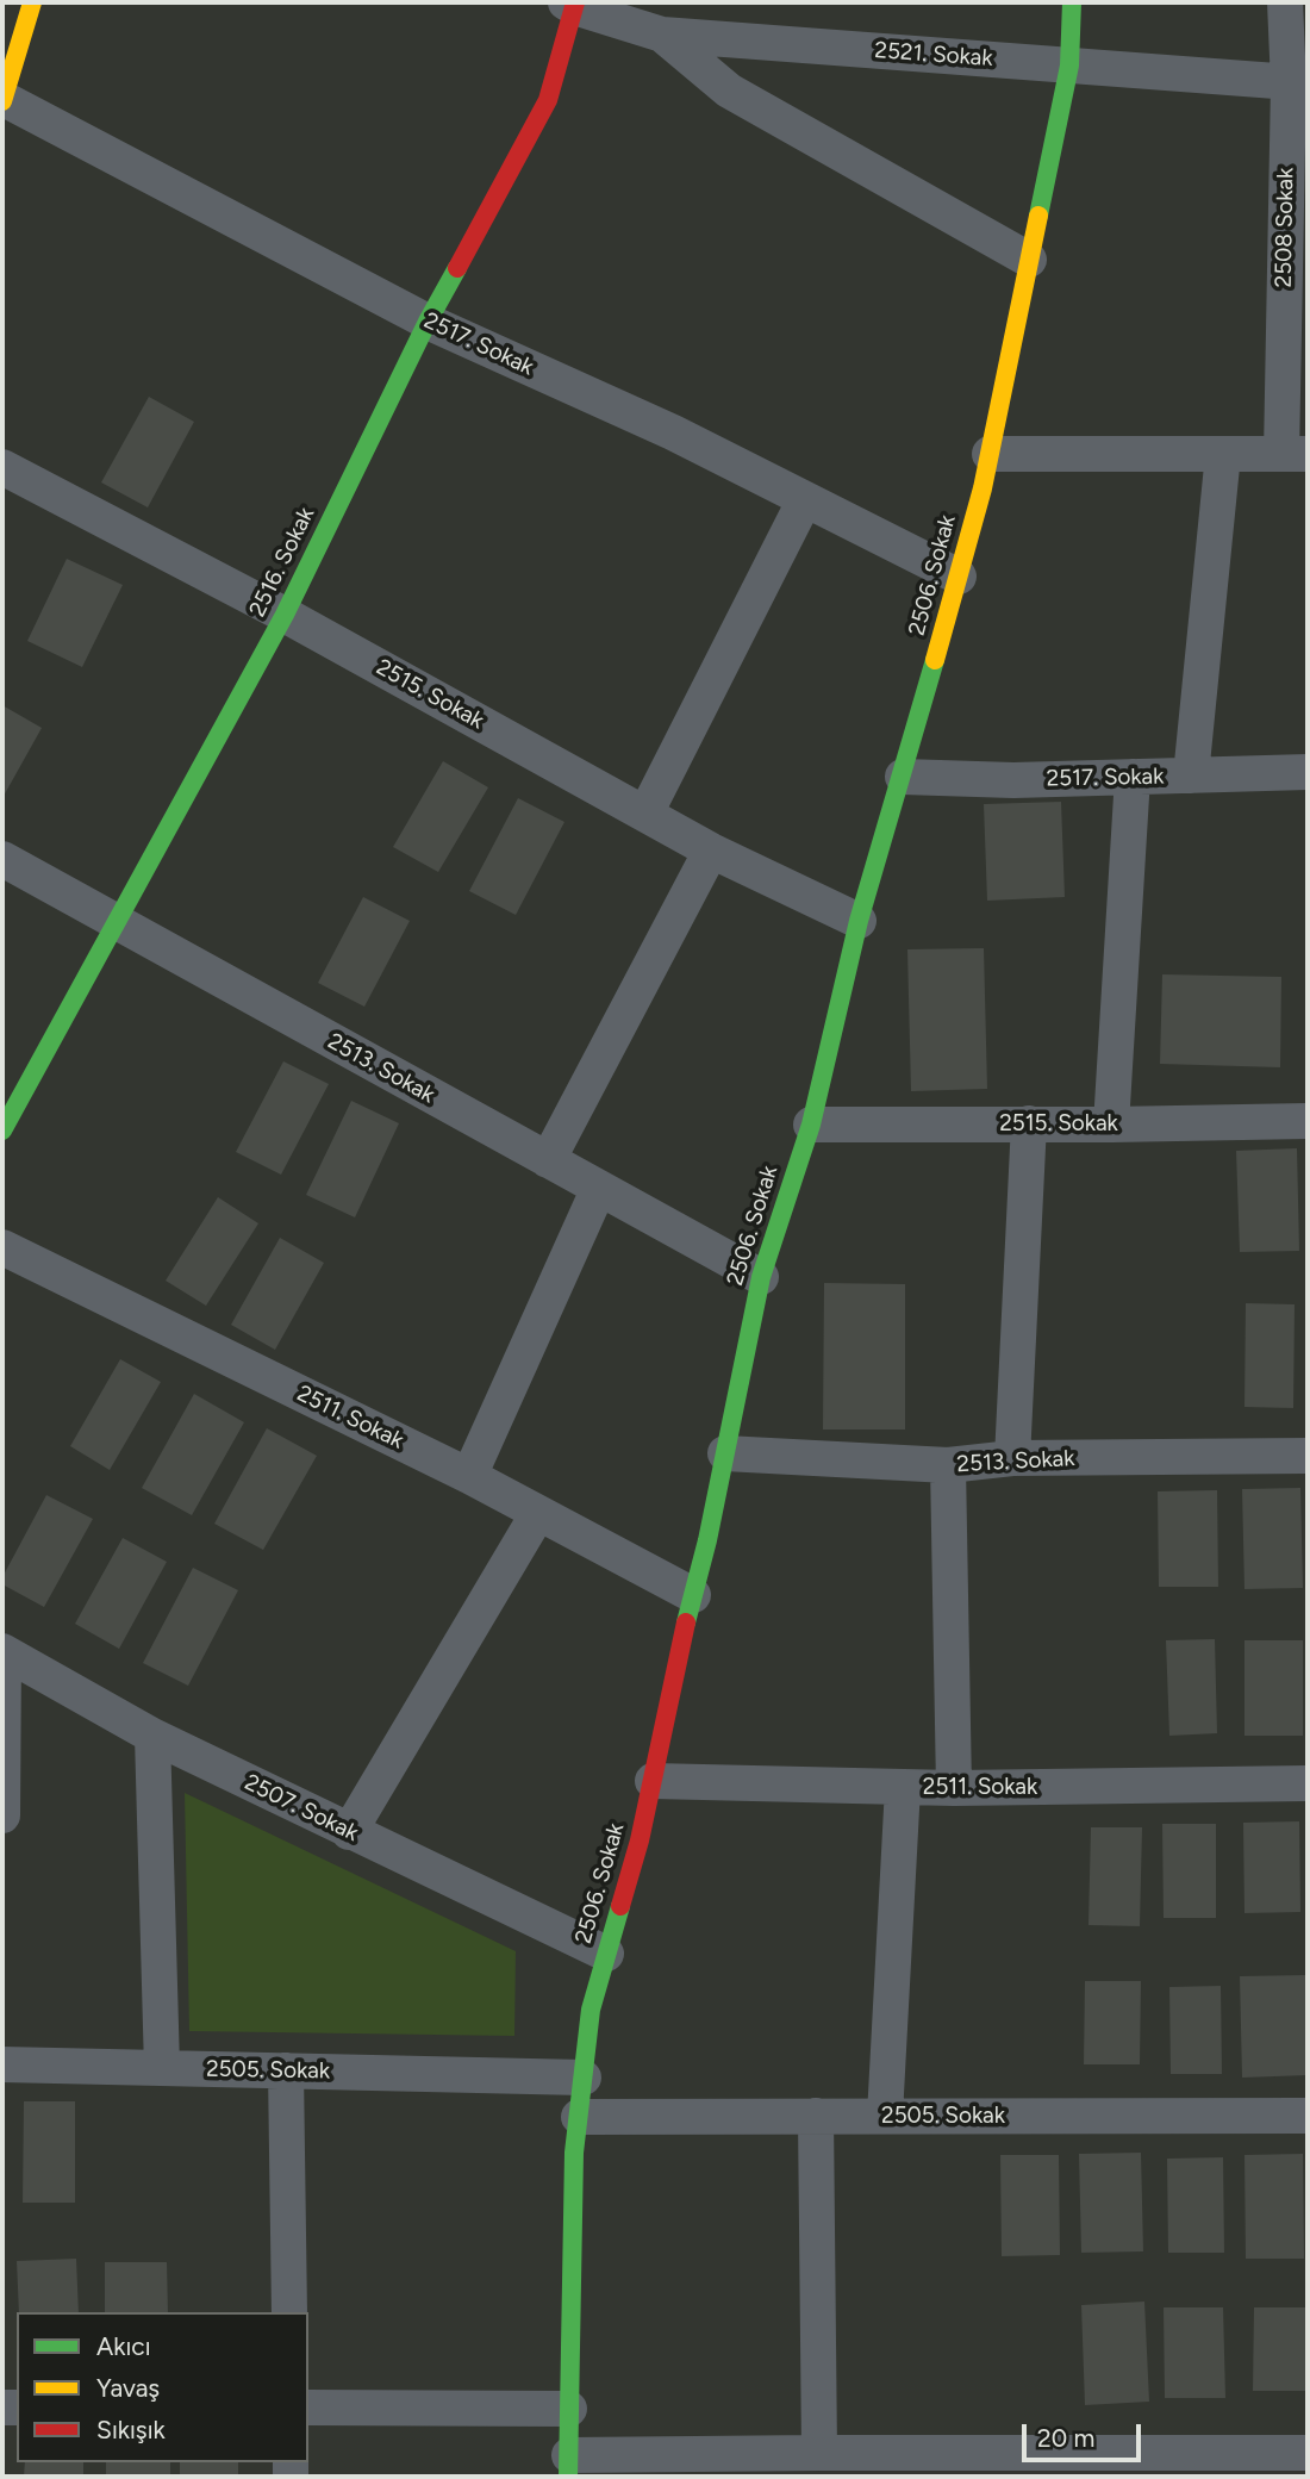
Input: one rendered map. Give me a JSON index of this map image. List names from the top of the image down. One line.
{"streets":{"street":["2521. Sokak","2508 Sokak","2517. Sokak","2516. Sokak","2506. Sokak","2515. Sokak","2513. Sokak","2511. Sokak","2507. Sokak","2505. Sokak"]},"crossings":[["2521. Sokak","2508 Sokak"],["2521. Sokak","2516. Sokak"],["2521. Sokak","2506. Sokak"],["2517. Sokak","2516. Sokak"],["2517. Sokak","2506. Sokak"],["2516. Sokak","2515. Sokak"],["2516. Sokak","2513. Sokak"],["2506. Sokak","2515. Sokak"],["2506. Sokak","2513. Sokak"],["2506. Sokak","2511. Sokak"],["2506. Sokak","2507. Sokak"],["2506. Sokak","2505. Sokak"]],"legend":["Akıcı","Yavaş","Sıkışık"],"scale_bar":"20 m"}
